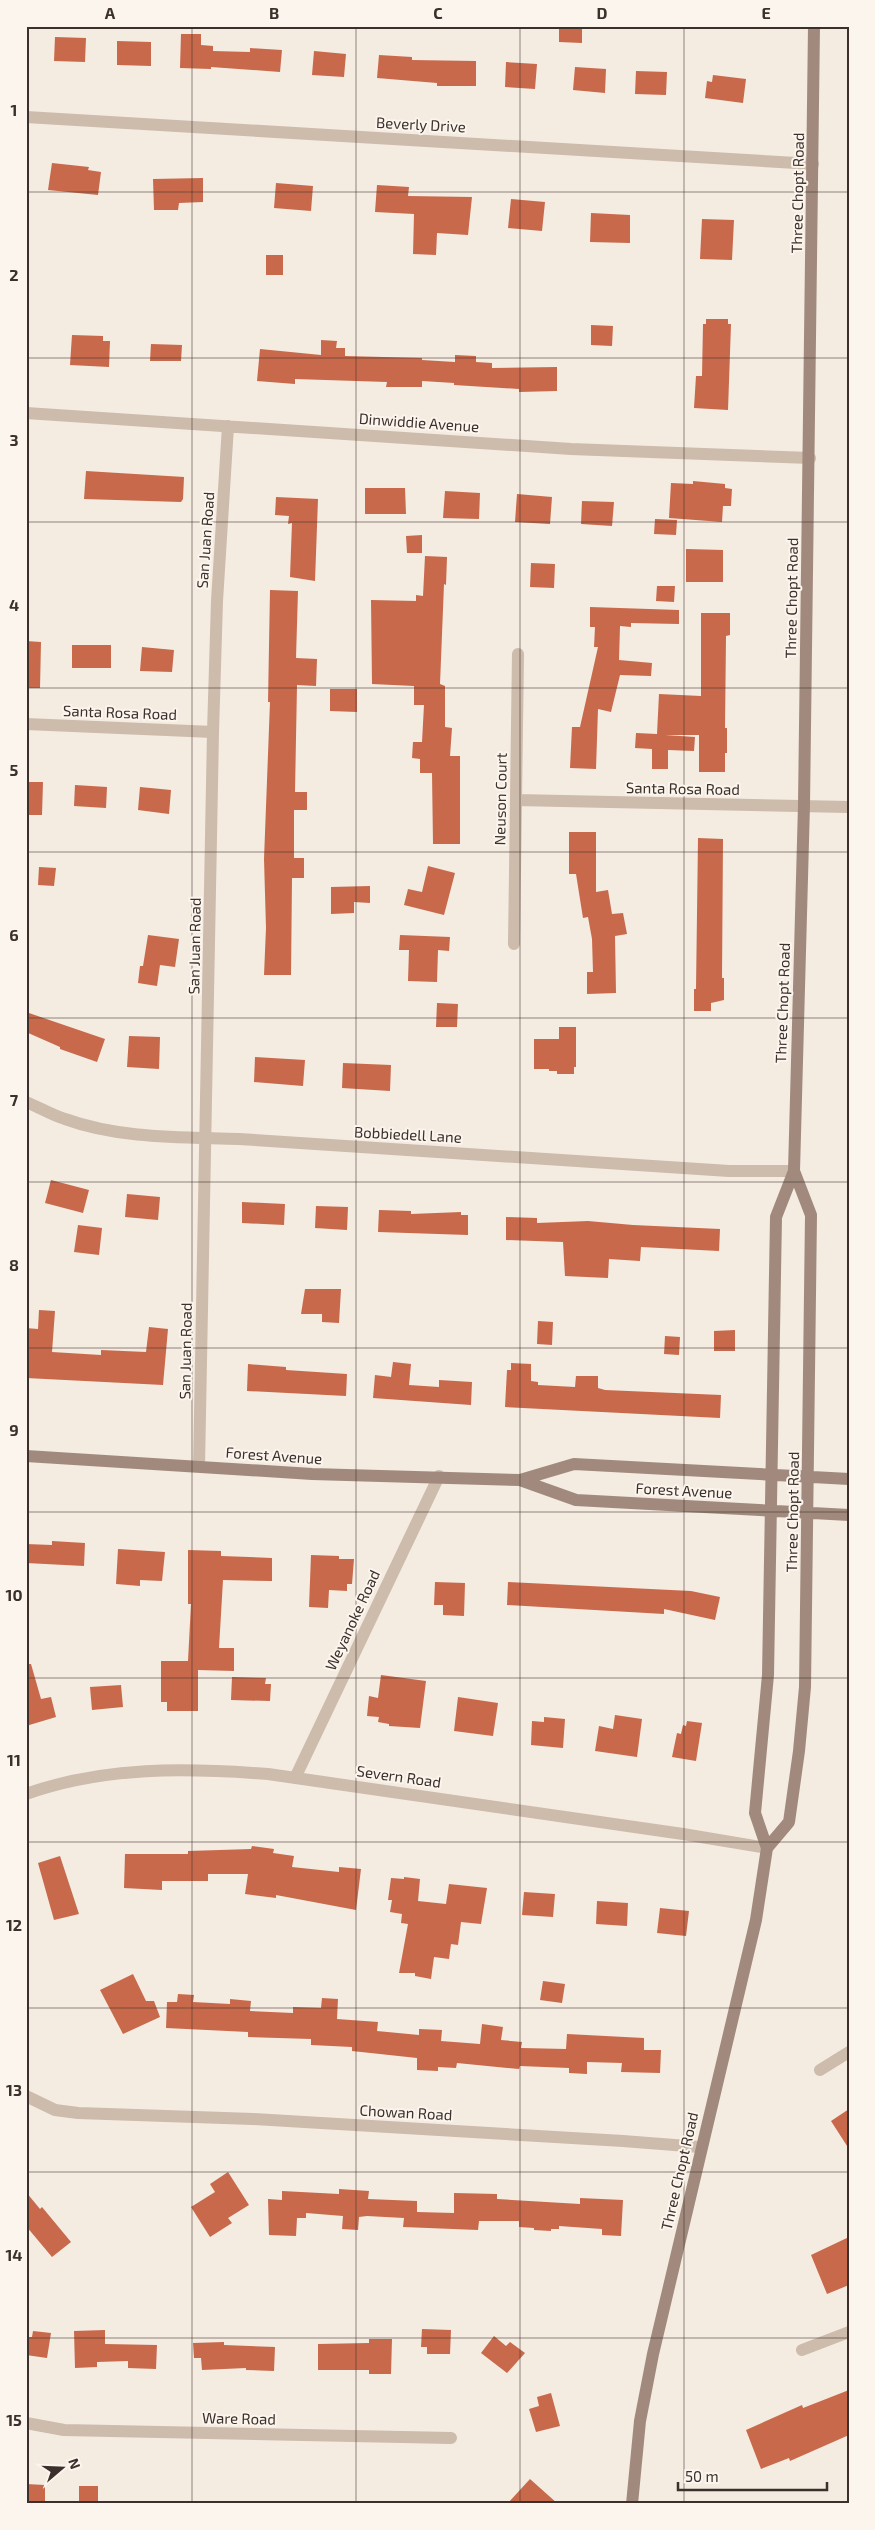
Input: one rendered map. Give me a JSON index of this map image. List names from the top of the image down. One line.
{"streets":{"main road":["Three Chopt Road","Forest Avenue"],"street":["Beverly Drive","Dinwiddie Avenue","San Juan Road","Santa Rosa Road","Neuson Court","Bobbiedell Lane","Weyanoke Road","Severn Road","Chowan Road","Ware Road"]},"crossings":[["Beverly Drive","Three Chopt Road"],["Three Chopt Road","Dinwiddie Avenue"],["Three Chopt Road","Santa Rosa Road"],["Three Chopt Road","Bobbiedell Lane"],["Three Chopt Road","Forest Avenue"],["Three Chopt Road","Severn Road"],["Three Chopt Road","Chowan Road"],["Dinwiddie Avenue","San Juan Road"],["San Juan Road","Santa Rosa Road"],["San Juan Road","Bobbiedell Lane"],["San Juan Road","Forest Avenue"],["Santa Rosa Road","Neuson Court"],["Forest Avenue","Weyanoke Road"],["Weyanoke Road","Severn Road"]],"scale_bar":"50 m","north":"right","grid":{"columns":["A","B","C","D","E"],"rows":["1","2","3","4","5","6","7","8","9","10","11","12","13","14","15"]}}
